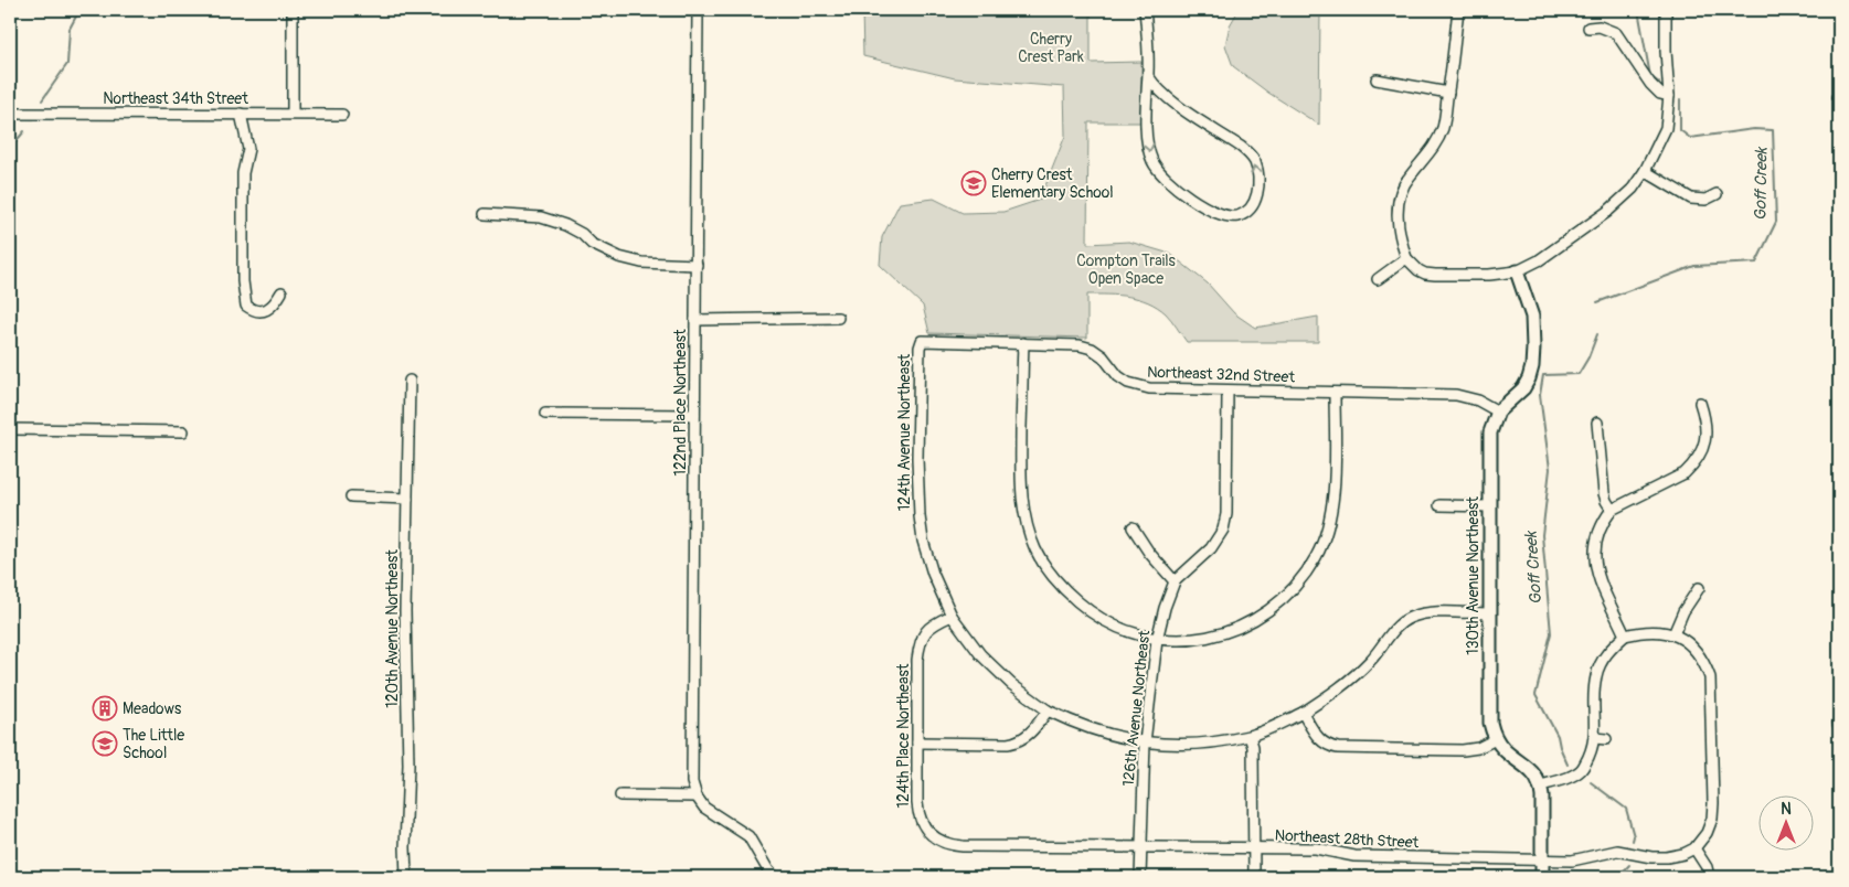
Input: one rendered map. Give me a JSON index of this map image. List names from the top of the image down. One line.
{"streets":{"street":["Northeast 34th Street","Northeast 32nd Street","122nd Place Northeast","124th Avenue Northeast","130th Avenue Northeast","120th Avenue Northeast","126th Avenue Northeast","124th Place Northeast","Northeast 28th Street"]},"crossings":[["Northeast 32nd Street","124th Avenue Northeast"],["Northeast 32nd Street","130th Avenue Northeast"],["124th Avenue Northeast","130th Avenue Northeast"],["124th Avenue Northeast","126th Avenue Northeast"],["124th Avenue Northeast","124th Place Northeast"],["126th Avenue Northeast","Northeast 28th Street"],["124th Place Northeast","Northeast 28th Street"]],"water":["Goff Creek"],"parks":["Cherry Crest Park","Compton Trails Open Space"],"places":{"school or university":["Cherry Crest Elementary School","The Little School"],"building":["Meadows"]},"north":"top"}
